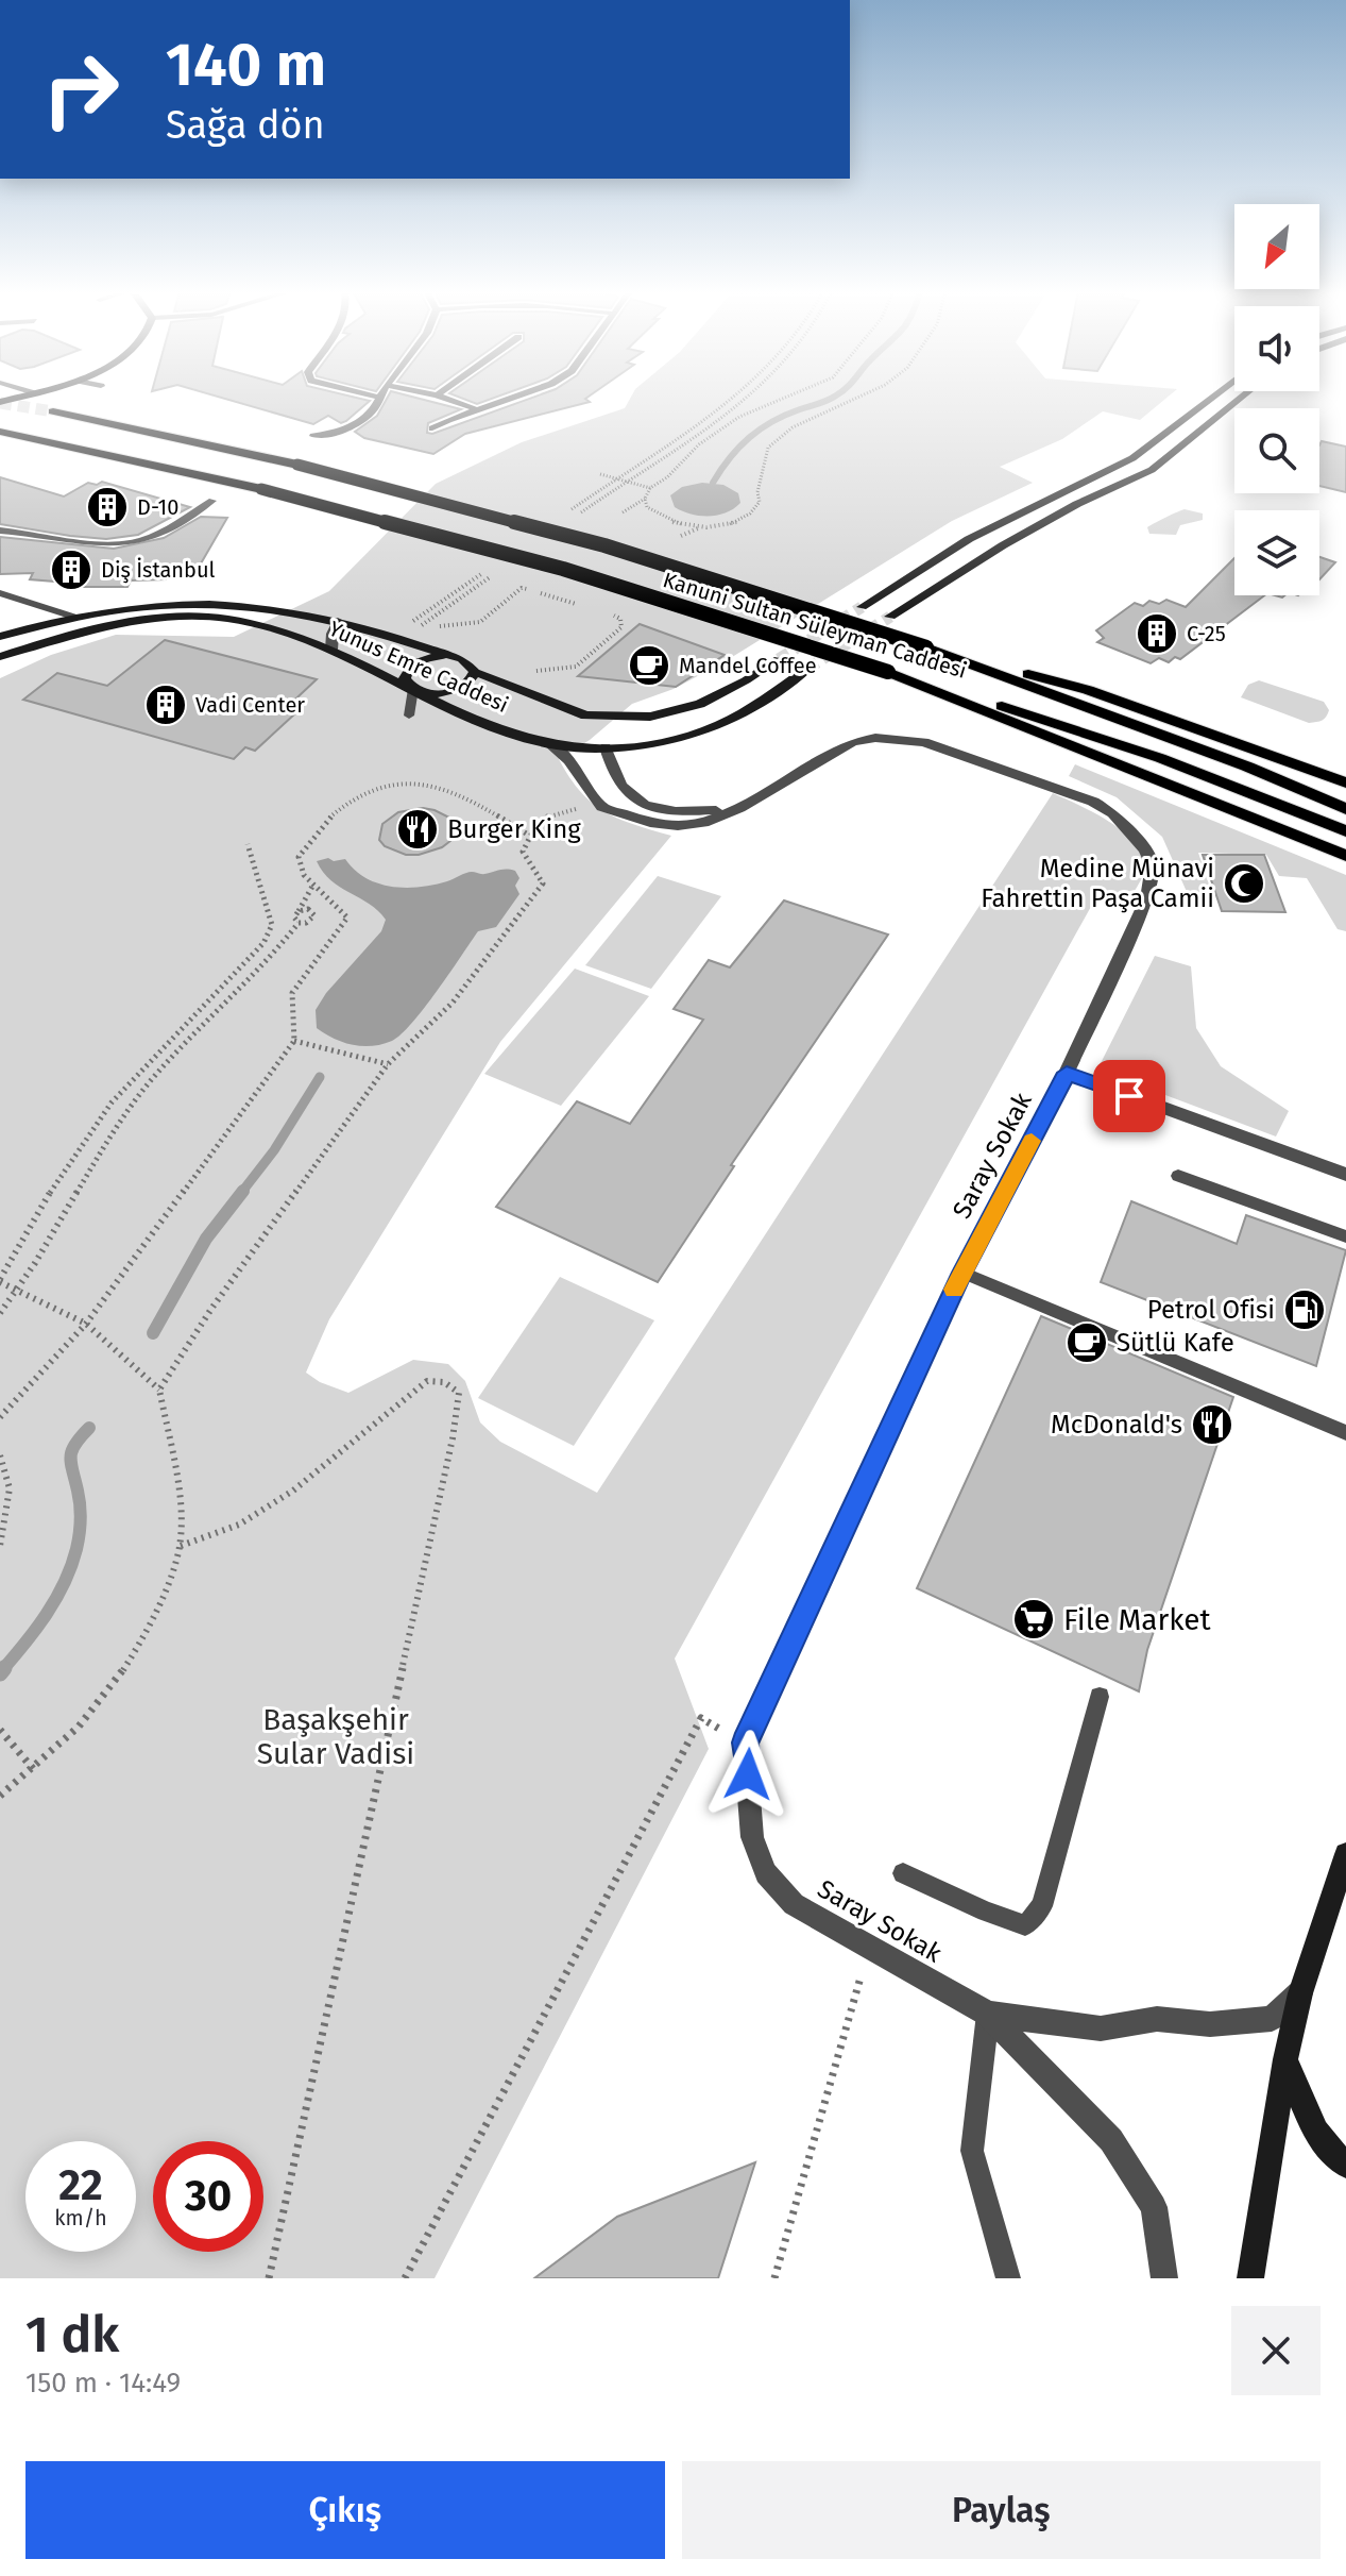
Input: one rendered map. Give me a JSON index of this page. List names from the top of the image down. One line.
{"streets":{"main road":["Kanuni Sultan Süleyman Caddesi"],"street":["Yunus Emre Caddesi","Saray Sokak"]},"crossings":[["Yunus Emre Caddesi","Saray Sokak"]],"parks":["Başakşehir Sular Vadisi"],"places":{"building":["D-10","Diş İstanbul","C-25","Vadi Center"],"cafe":["Mandel Coffee","Sütlü Kafe"],"restaurant":["Burger King","McDonald's"],"mosque":["Medine Münavi Fahrettin Paşa Camii"],"fuel station":["Petrol Ofisi"],"supermarket":["File Market"]},"north":"bottom left","page":{"turn":["140 m","Sağa dön"],"speed":"22 km/h","limit":"30","heading":["1 dk","150 m · 14:49"],"buttons":["Çıkış","Paylaş"]}}
